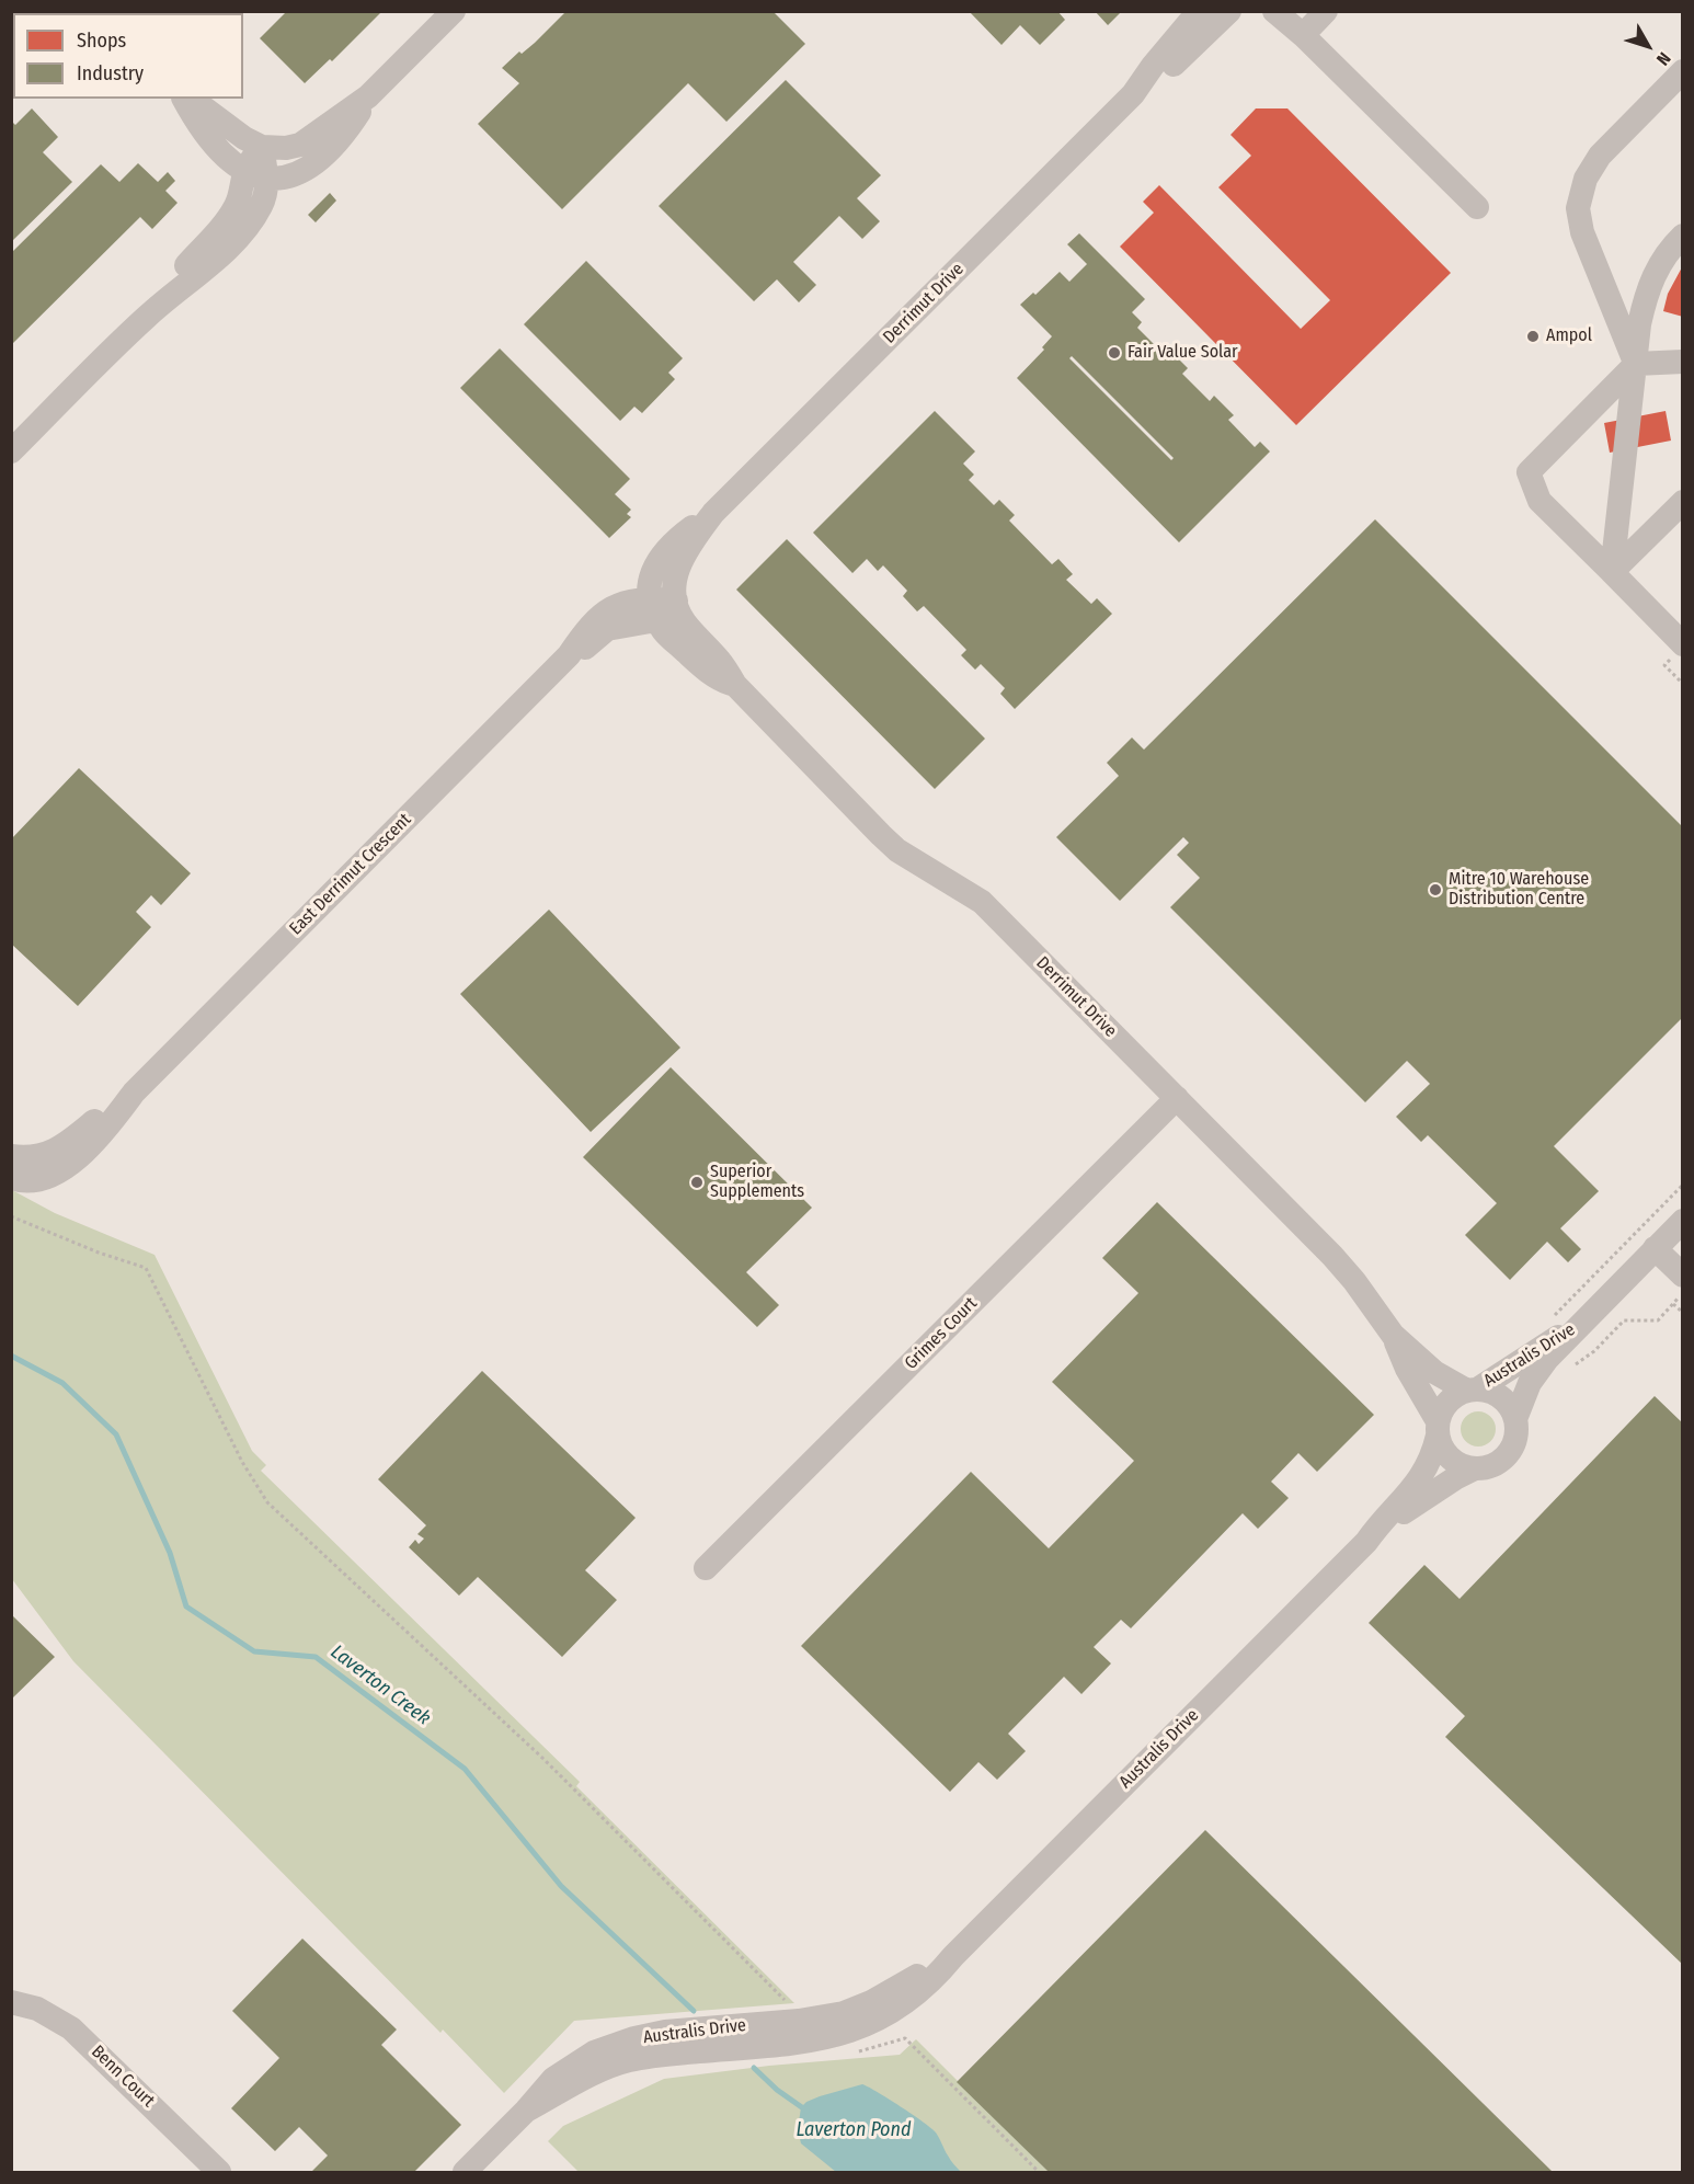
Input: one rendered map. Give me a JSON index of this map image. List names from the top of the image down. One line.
{"streets":{"street":["Derrimut Drive","East Derrimut Crescent","Grimes Court","Australis Drive","Benn Court"]},"crossings":[["Derrimut Drive","East Derrimut Crescent"],["Derrimut Drive","Grimes Court"],["Derrimut Drive","Australis Drive"]],"water":["Laverton Creek","Laverton Pond"],"places":["Ampol","Fair Value Solar","Mitre 10 Warehouse Distribution Centre","Superior Supplements"],"legend":["Shops","Industry"],"north":"bottom right"}
